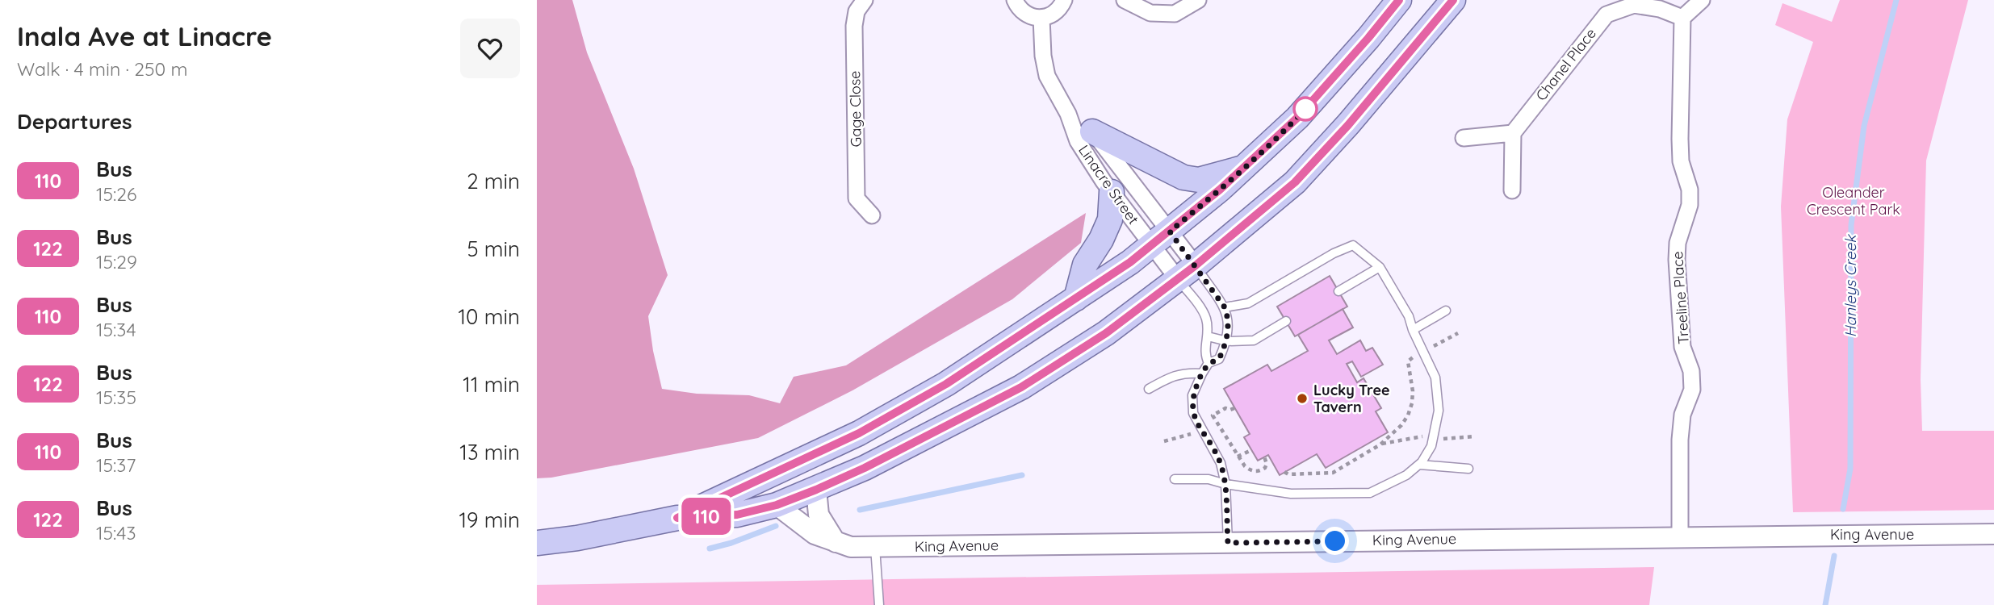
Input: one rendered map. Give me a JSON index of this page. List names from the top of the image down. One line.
{"streets":{"street":["Chanel Place","Gage Close","Linacre Street","Treeline Place","King Avenue"]},"crossings":[["Chanel Place","Treeline Place"],["Treeline Place","King Avenue"]],"water":["Hanleys Creek"],"parks":["Oleander Crescent Park"],"places":["Lucky Tree Tavern"],"lines":["bus line 110"],"page":{"heading":[["Inala Ave at Linacre","Walk · 4 min · 250 m"],"Departures"],"on_map":"110","list":[{"mark":"110","name":"Bus","note":"15:26","value":"2 min"},{"mark":"122","name":"Bus","note":"15:29","value":"5 min"},{"mark":"110","name":"Bus","note":"15:34","value":"10 min"},{"mark":"122","name":"Bus","note":"15:35","value":"11 min"},{"mark":"110","name":"Bus","note":"15:37","value":"13 min"},{"mark":"122","name":"Bus","note":"15:43","value":"19 min"}]}}
